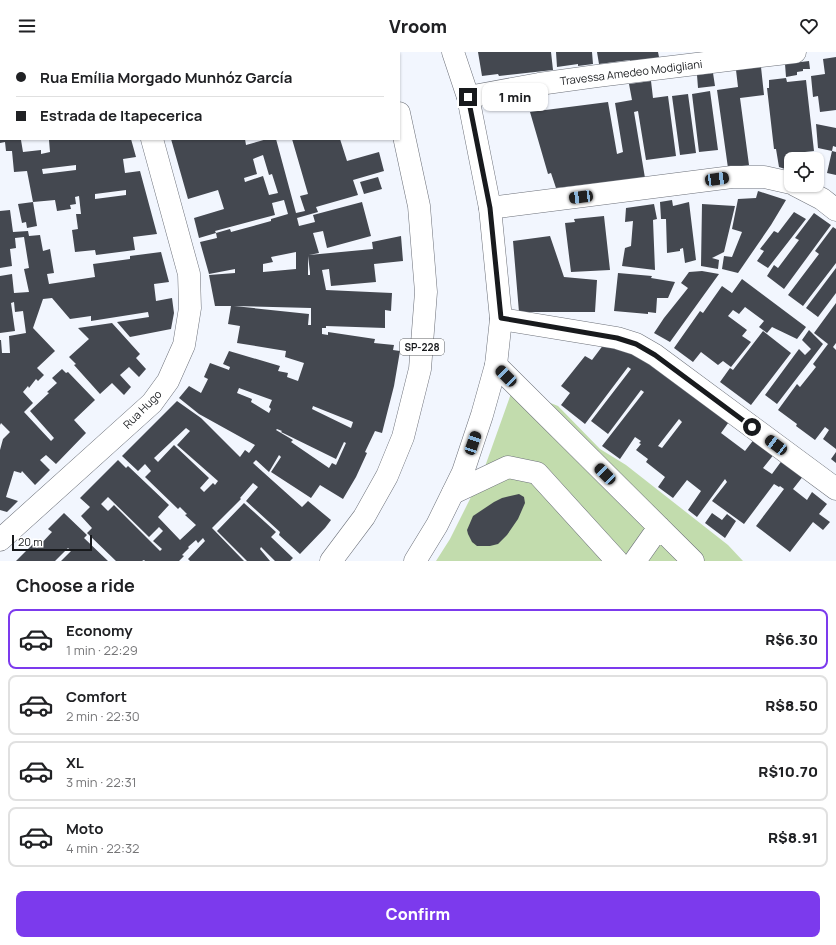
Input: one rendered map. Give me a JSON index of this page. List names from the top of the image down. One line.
{"streets":{"street":["Travessa Amedeo Modigliani","SP-228","Rua Hugo"]},"scale_bar":"20 m","page":{"header":"Vroom","banner":["Rua Emília Morgado Munhóz García","Estrada de Itapecerica"],"bubble":"1 min","scale":"20 m","heading":"Choose a ride","list":[{"name":"Economy","note":"1 min · 22:29","value":"R$6.30"},{"name":"Comfort","note":"2 min · 22:30","value":"R$8.50"},{"name":"XL","note":"3 min · 22:31","value":"R$10.70"},{"name":"Moto","note":"4 min · 22:32","value":"R$8.91"}],"buttons":"Confirm"}}
